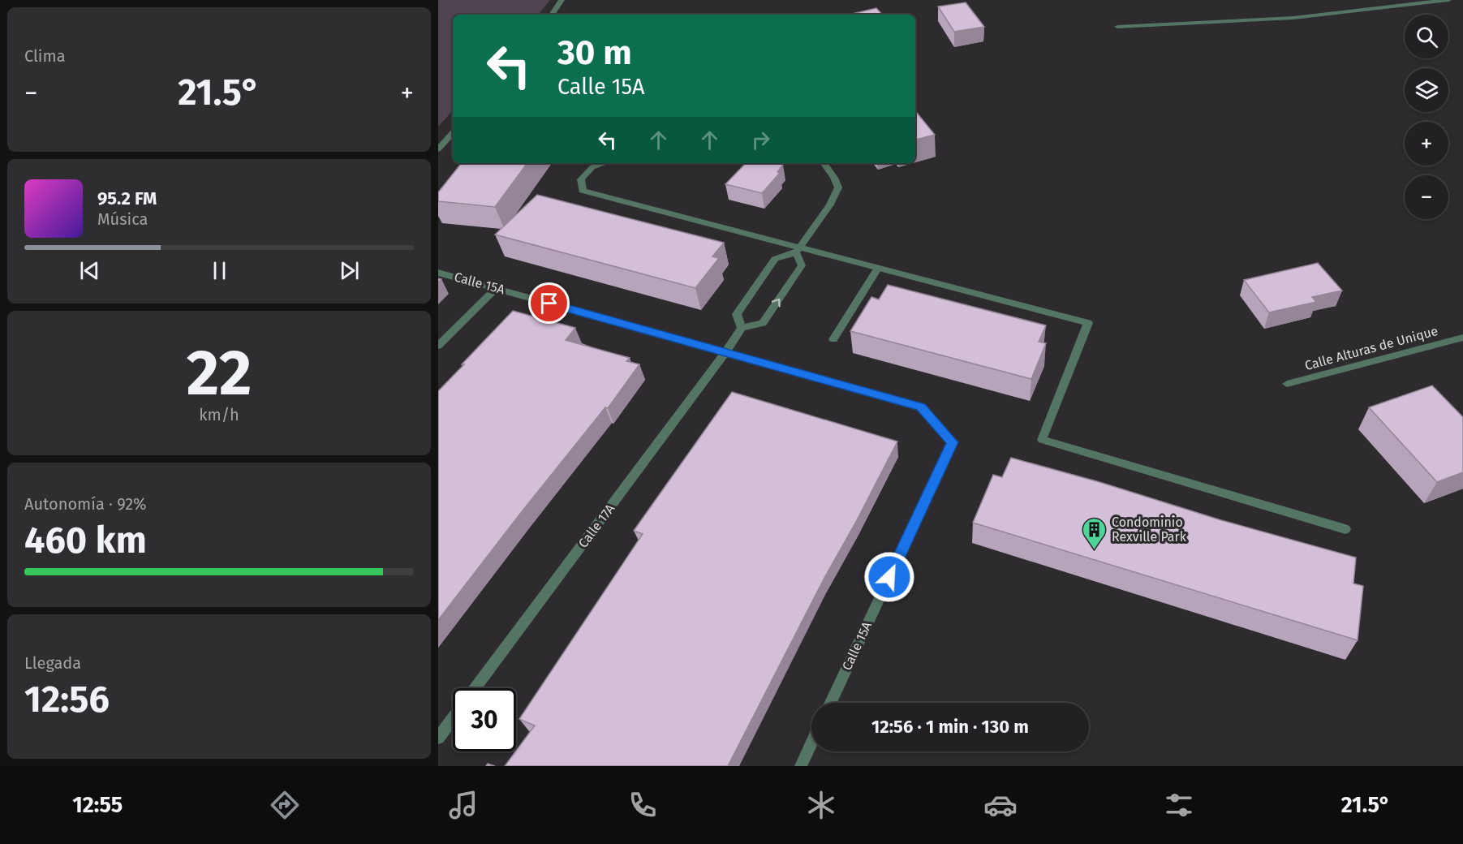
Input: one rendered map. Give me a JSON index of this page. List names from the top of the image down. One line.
{"streets":{"street":["Calle 15A","Calle Alturas de Unique","Calle 17A"]},"crossings":[["Calle 15A","Calle 17A"]],"places":{"building":["Condominio Rexville Park"]},"page":{"tile":["Clima",["22","km/h"],["Autonomía · 92%","460 km"],["Llegada","12:56"]],"map_buttons":["+","−"],"turn":["30 m","Calle 15A"],"heat":["−","21.5°","+"],"song":["95.2 FM","Música"],"limit":"30","trip":"12:56 · 1 min · 130 m","tabs":["12:55","21.5°"]}}
